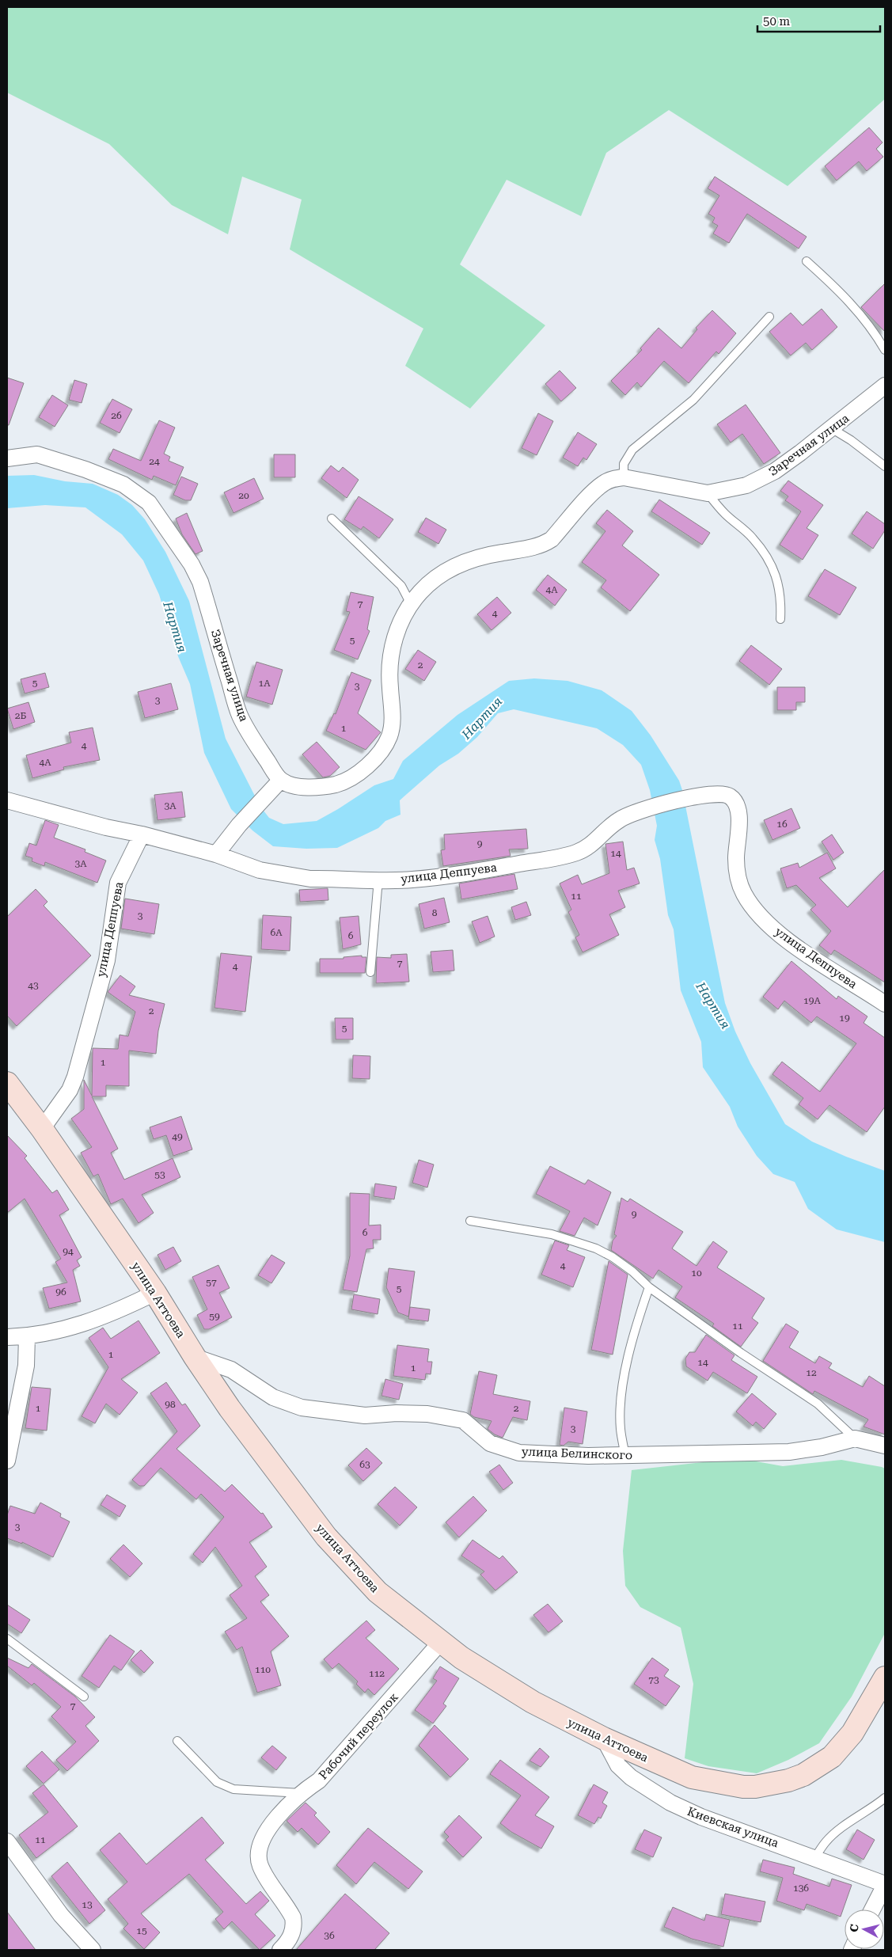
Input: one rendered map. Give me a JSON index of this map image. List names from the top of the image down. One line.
{"streets":{"street":["Заречная улица","улица Деппуева","улица Аттоева","улица Белинского","Рабочий переулок","Киевская улица"]},"crossings":[["улица Деппуева","улица Аттоева"],["улица Аттоева","улица Белинского"],["улица Аттоева","Рабочий переулок"],["улица Аттоева","Киевская улица"]],"water":["Нартия"],"house_numbers":["26","24","20","4А","7","4","5","2","5","1А","3","3","2Б","1","4","4А","3А","16","9","14","3А","11","8","3","6А","6","7","4","43","19А","2","19","5","1","49","53","9","6","94","4","10","57","5","96","59","11","1","14","1","12","98","1","2","3","63","3","110","112","73","7","11","136","13","15","36"],"scale_bar":"50 m","north":"left"}
